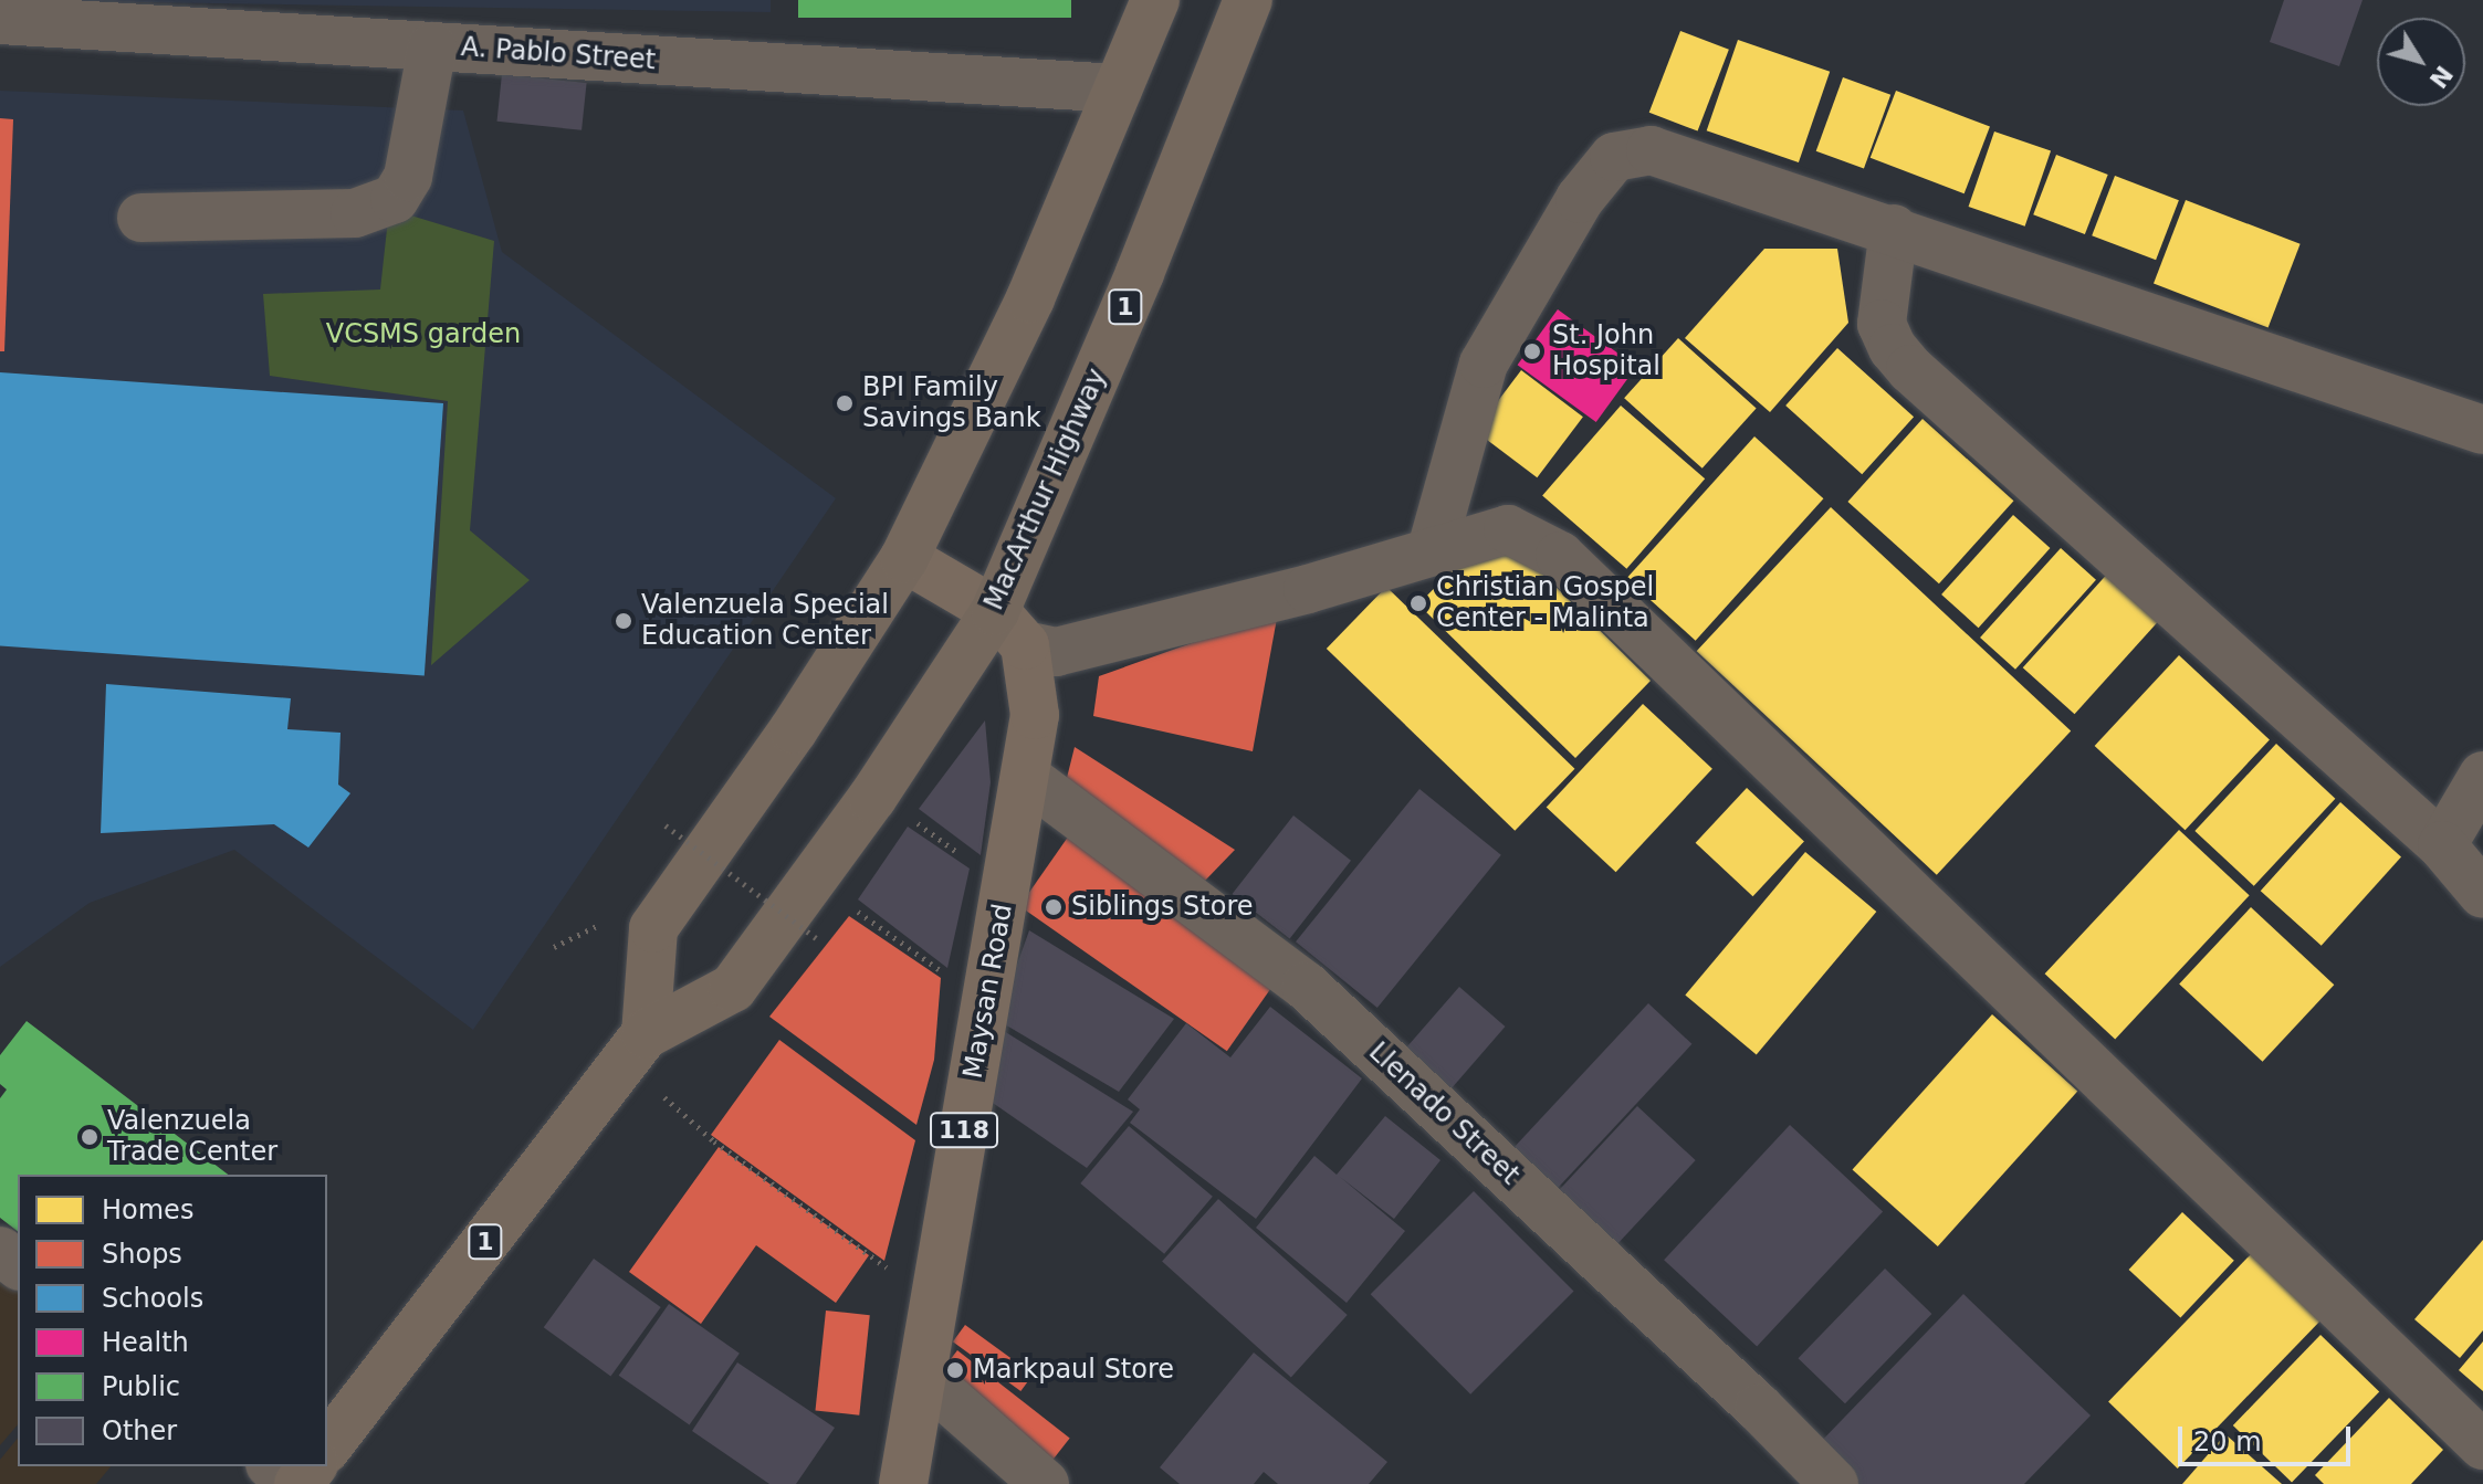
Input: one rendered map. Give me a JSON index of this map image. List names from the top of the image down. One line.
{"streets":{"highway":["1","MacArthur Highway"],"main road":["Maysan Road","118"],"street":["A. Pablo Street","Llenado Street"]},"crossings":[["MacArthur Highway","Maysan Road"],["Maysan Road","Llenado Street"]],"parks":["VCSMS garden"],"places":["St. John Hospital","BPI Family Savings Bank","Christian Gospel Center - Malinta","Valenzuela Special Education Center","Siblings Store","Valenzuela Trade Center","Markpaul Store"],"legend":["Homes","Shops","Schools","Health","Public","Other"],"scale_bar":"20 m","north":"bottom right"}
